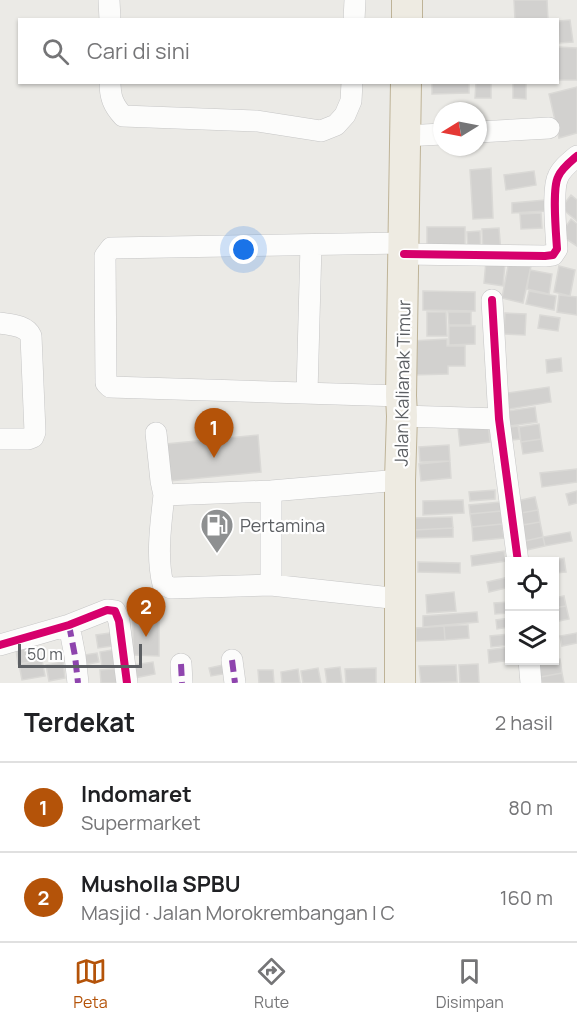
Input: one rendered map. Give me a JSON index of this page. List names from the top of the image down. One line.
{"streets":{"highway":["Jalan Kalianak Timur"]},"places":{"fuel station":["Pertamina"]},"scale_bar":"50 m","north":"left","page":{"search":"Cari di sini","pins":["1","2"],"scale":"50 m","heading":["Terdekat","2 hasil"],"list":[{"mark":"1","name":"Indomaret","note":"Supermarket","value":"80 m"},{"mark":"2","name":"Musholla SPBU","note":"Masjid · Jalan Morokrembangan I C","value":"160 m"}],"nav":["Peta","Rute","Disimpan"]}}
